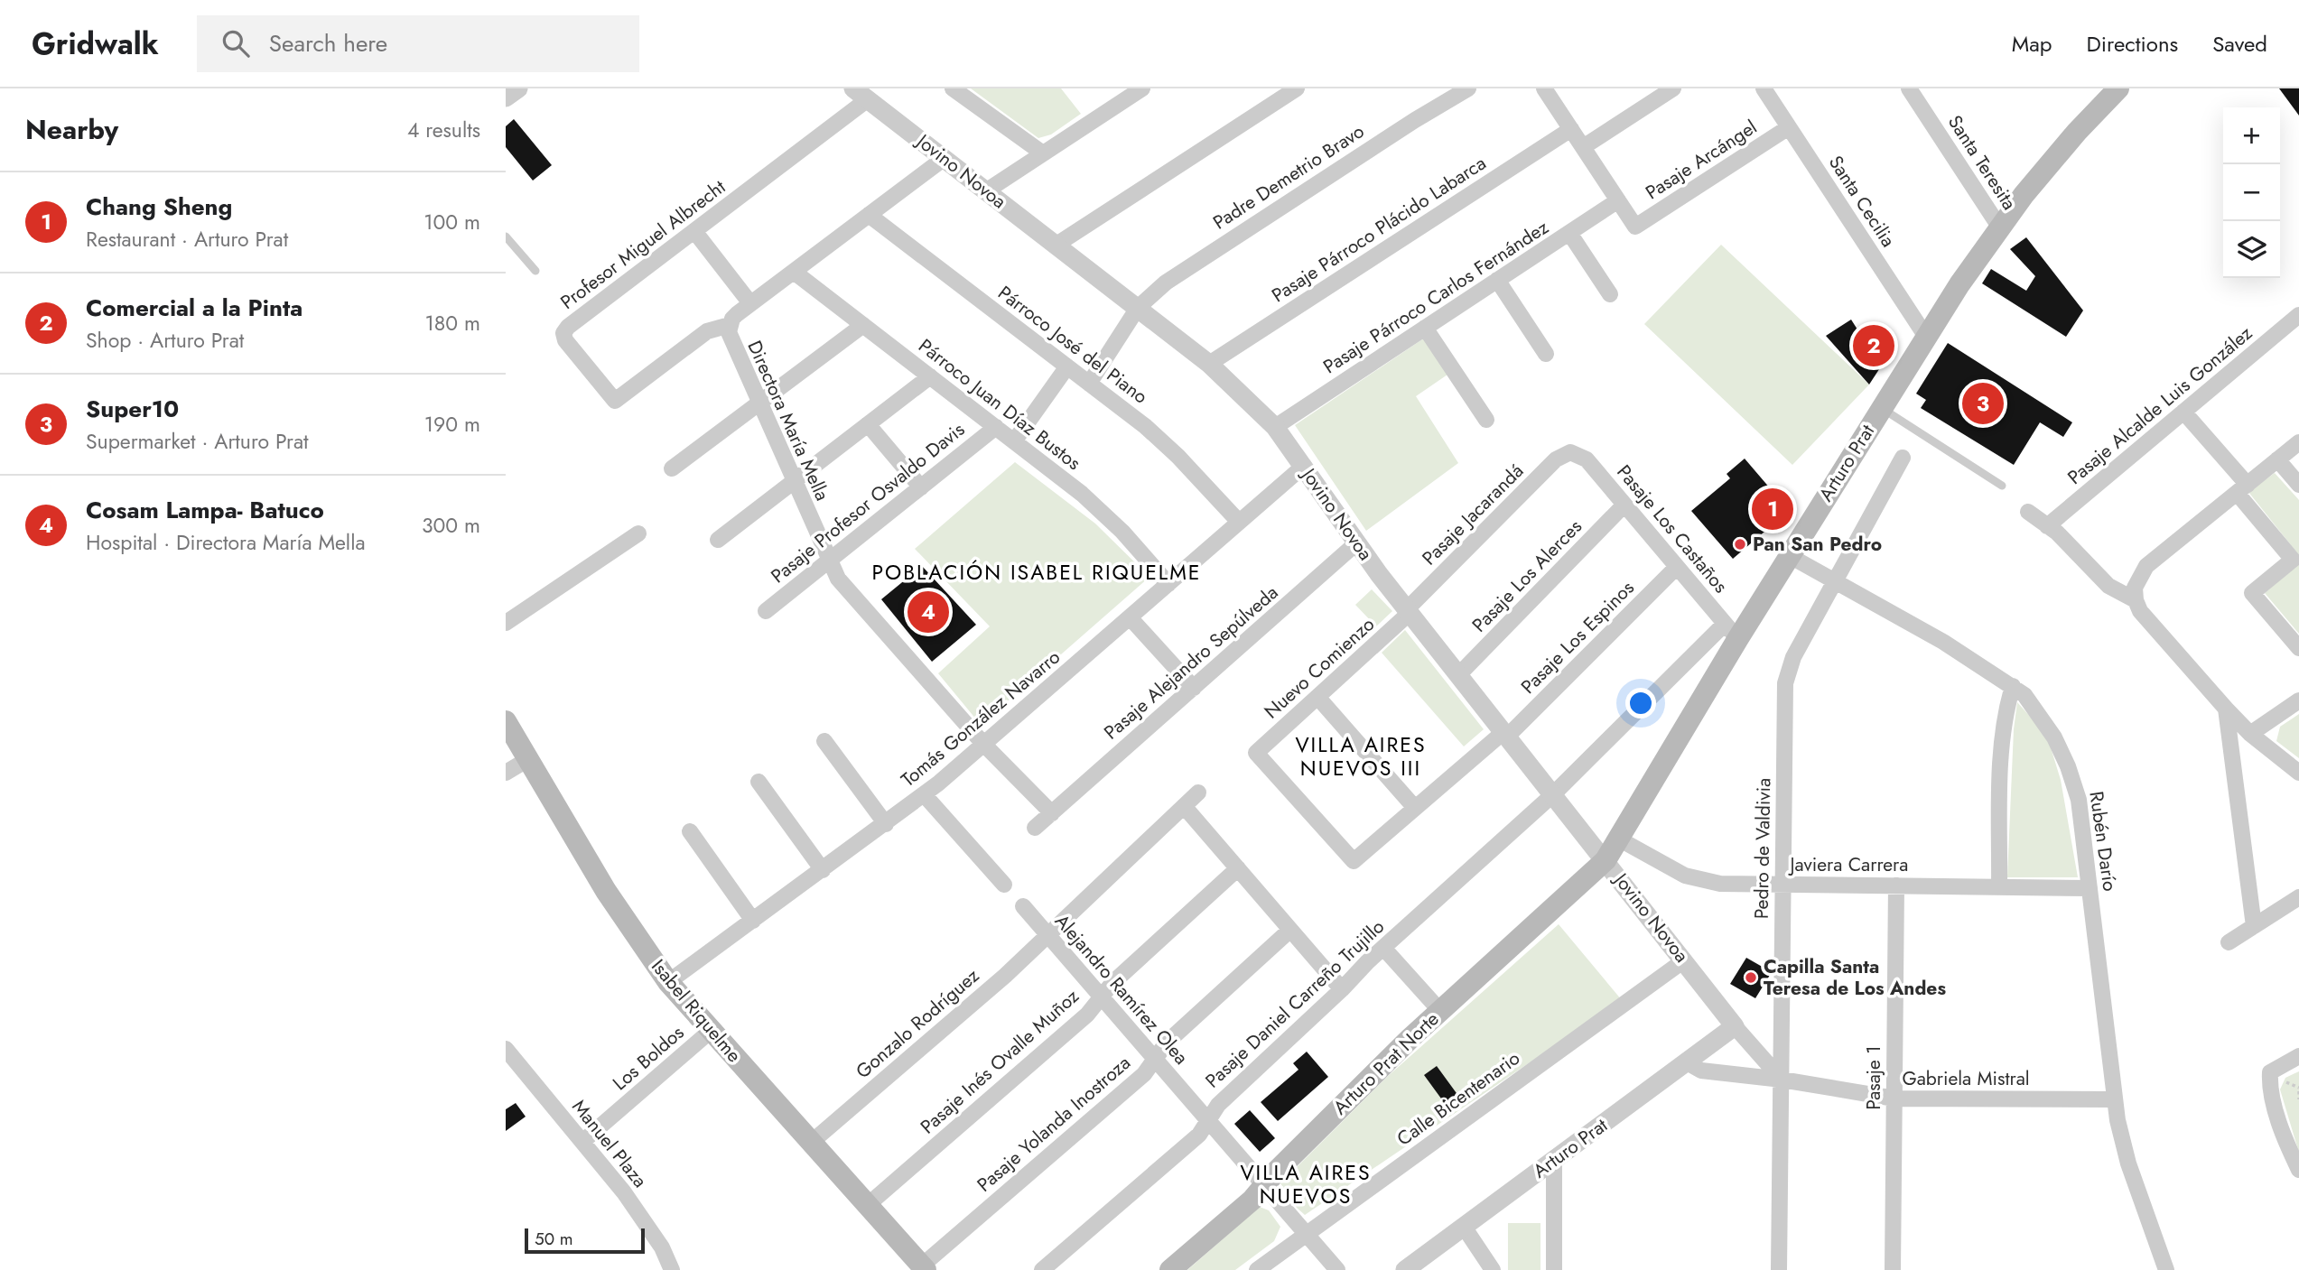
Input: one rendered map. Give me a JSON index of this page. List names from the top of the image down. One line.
{"streets":{"main road":["Arturo Prat","Isabel Riquelme","Arturo Prat Norte"],"street":["Pasaje Arcángel","Santa Teresita","Jovino Novoa","Padre Demetrio Bravo","Santa Cecilia","Pasaje Párroco Plácido Labarca","Profesor Miguel Albrecht","Pasaje Párroco Carlos Fernández","Párroco José del Piano","Párroco Juan Díaz Bustos","Pasaje Alcalde Luis González","Directora María Mella","Pasaje Profesor Osvaldo Davis","Pasaje Jacarandá","Pasaje Los Castaños","Pasaje Los Alerces","Pasaje Los Espinos","Pasaje Alejandro Sepúlveda","Nuevo Comienzo","Tomás González Navarro","Rubén Darío","Pedro de Valdivia","Javiera Carrera","Alejandro Ramírez Olea","Pasaje Daniel Carreño Trujillo","Gonzalo Rodríguez","Los Boldos","Pasaje Inés Ovalle Muñoz","Pasaje 1","Gabriela Mistral","Calle Bicentenario","Pasaje Yolanda Inostroza","Manuel Plaza"]},"crossings":[["Pasaje Arcángel","Santa Cecilia"],["Pasaje Arcángel","Pasaje Párroco Carlos Fernández"],["Santa Teresita","Arturo Prat"],["Jovino Novoa","Padre Demetrio Bravo"],["Jovino Novoa","Pasaje Párroco Plácido Labarca"],["Jovino Novoa","Profesor Miguel Albrecht"],["Jovino Novoa","Pasaje Párroco Carlos Fernández"],["Jovino Novoa","Directora María Mella"],["Jovino Novoa","Arturo Prat"],["Jovino Novoa","Pasaje Jacarandá"],["Jovino Novoa","Pasaje Los Alerces"],["Jovino Novoa","Pasaje Los Espinos"],["Jovino Novoa","Pasaje Alejandro Sepúlveda"],["Jovino Novoa","Nuevo Comienzo"],["Jovino Novoa","Tomás González Navarro"],["Jovino Novoa","Pasaje Daniel Carreño Trujillo"],["Jovino Novoa","Arturo Prat Norte"],["Jovino Novoa","Calle Bicentenario"],["Padre Demetrio Bravo","Párroco José del Piano"],["Santa Cecilia","Arturo Prat"],["Profesor Miguel Albrecht","Directora María Mella"],["Párroco José del Piano","Directora María Mella"],["Párroco José del Piano","Tomás González Navarro"],["Párroco Juan Díaz Bustos","Directora María Mella"],["Párroco Juan Díaz Bustos","Pasaje Profesor Osvaldo Davis"],["Párroco Juan Díaz Bustos","Tomás González Navarro"],["Directora María Mella","Pasaje Profesor Osvaldo Davis"],["Directora María Mella","Tomás González Navarro"],["Arturo Prat","Pasaje Los Castaños"],["Arturo Prat","Rubén Darío"],["Arturo Prat","Javiera Carrera"],["Arturo Prat","Pasaje Daniel Carreño Trujillo"],["Arturo Prat","Arturo Prat Norte"],["Arturo Prat","Gabriela Mistral"],["Pasaje Jacarandá","Pasaje Los Castaños"],["Pasaje Jacarandá","Nuevo Comienzo"],["Pasaje Los Castaños","Pasaje Los Alerces"],["Pasaje Los Castaños","Pasaje Los Espinos"],["Pasaje Los Castaños","Pasaje Daniel Carreño Trujillo"],["Tomás González Navarro","Isabel Riquelme"],["Rubén Darío","Pedro de Valdivia"],["Rubén Darío","Javiera Carrera"],["Rubén Darío","Gabriela Mistral"],["Pedro de Valdivia","Javiera Carrera"],["Pedro de Valdivia","Gabriela Mistral"],["Javiera Carrera","Pasaje 1"],["Alejandro Ramírez Olea","Pasaje Daniel Carreño Trujillo"],["Alejandro Ramírez Olea","Gonzalo Rodríguez"],["Alejandro Ramírez Olea","Pasaje Inés Ovalle Muñoz"],["Alejandro Ramírez Olea","Arturo Prat Norte"],["Alejandro Ramírez Olea","Calle Bicentenario"],["Alejandro Ramírez Olea","Pasaje Yolanda Inostroza"],["Isabel Riquelme","Gonzalo Rodríguez"],["Isabel Riquelme","Los Boldos"],["Isabel Riquelme","Pasaje Inés Ovalle Muñoz"],["Isabel Riquelme","Pasaje Yolanda Inostroza"],["Los Boldos","Manuel Plaza"],["Pasaje 1","Gabriela Mistral"]],"districts":["POBLACIÓN ISABEL RIQUELME","VILLA AIRES NUEVOS III","VILLA AIRES NUEVOS"],"places":["Pan San Pedro","Capilla Santa Teresa de Los Andes"],"scale_bar":"50 m","page":{"header":"Gridwalk","search":"Search here","nav":["Map","Directions","Saved"],"heading":["Nearby","4 results"],"map_buttons":["+","−"],"list":[{"mark":"1","name":"Chang Sheng","note":"Restaurant · Arturo Prat","value":"100 m"},{"mark":"2","name":"Comercial a la Pinta","note":"Shop · Arturo Prat","value":"180 m"},{"mark":"3","name":"Super10","note":"Supermarket · Arturo Prat","value":"190 m"},{"mark":"4","name":"Cosam Lampa- Batuco","note":"Hospital · Directora María Mella","value":"300 m"}],"pins":["2","3","1","4"],"scale":"50 m"}}
